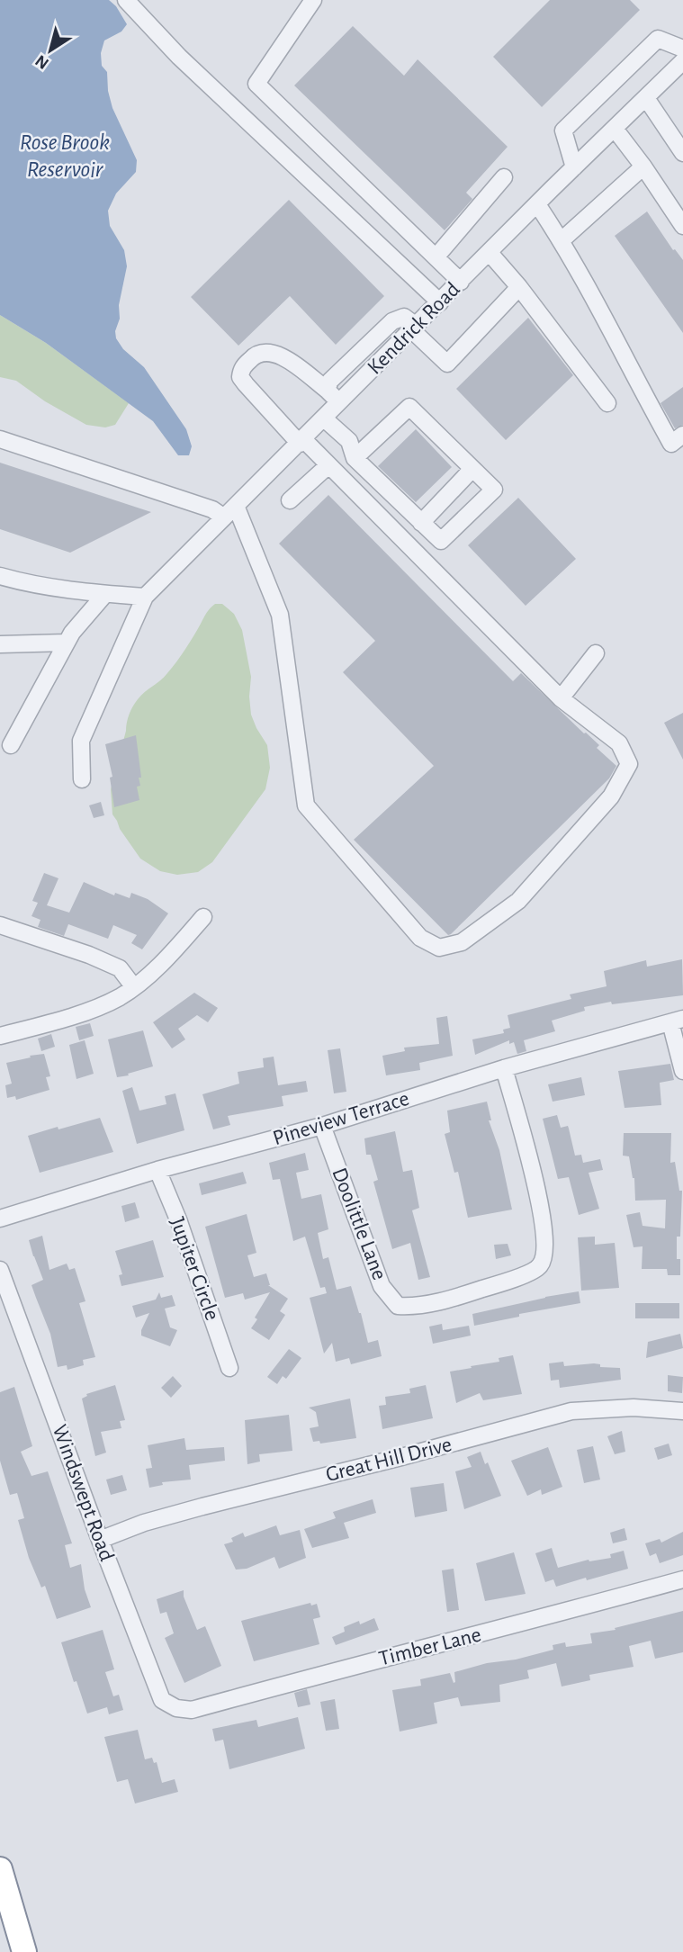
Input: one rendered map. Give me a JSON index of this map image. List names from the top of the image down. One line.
{"streets":{"street":["Kendrick Road","Pineview Terrace","Doolittle Lane","Jupiter Circle","Great Hill Drive","Windswept Road","Timber Lane"]},"crossings":[["Pineview Terrace","Doolittle Lane"],["Pineview Terrace","Jupiter Circle"],["Great Hill Drive","Windswept Road"],["Windswept Road","Timber Lane"]],"water":["Rose Brook Reservoir"],"north":"bottom left"}
